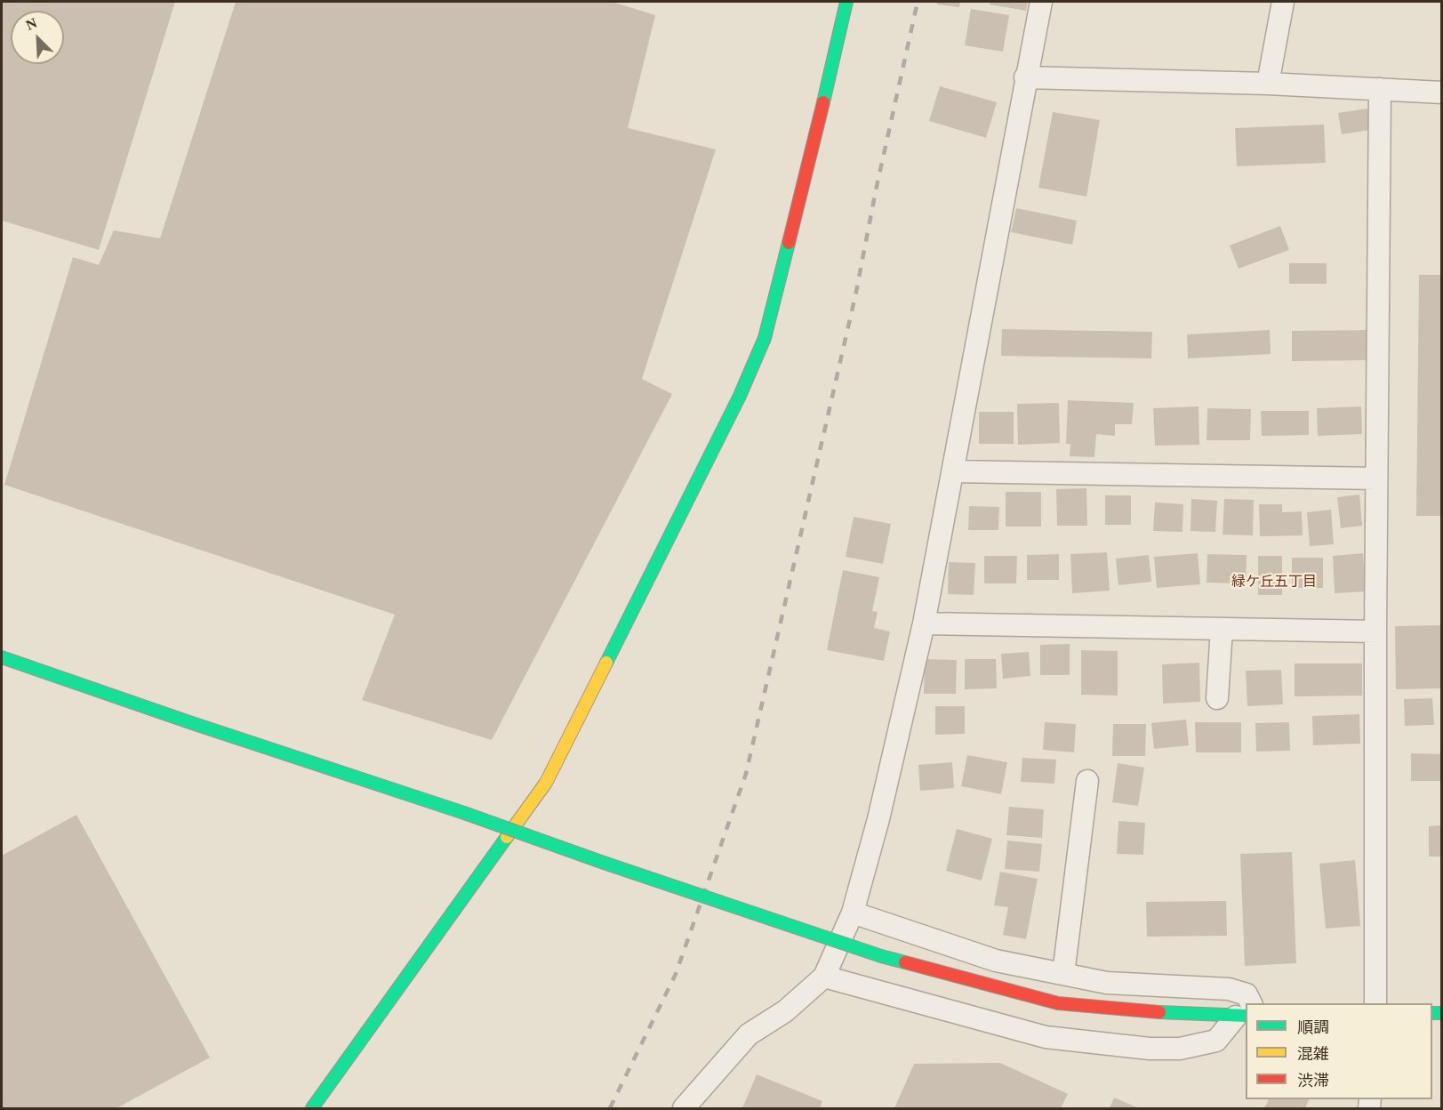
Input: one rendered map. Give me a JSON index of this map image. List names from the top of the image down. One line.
{"districts":["緑ケ丘五丁目"],"legend":["順調","混雑","渋滞"],"north":"top left"}
